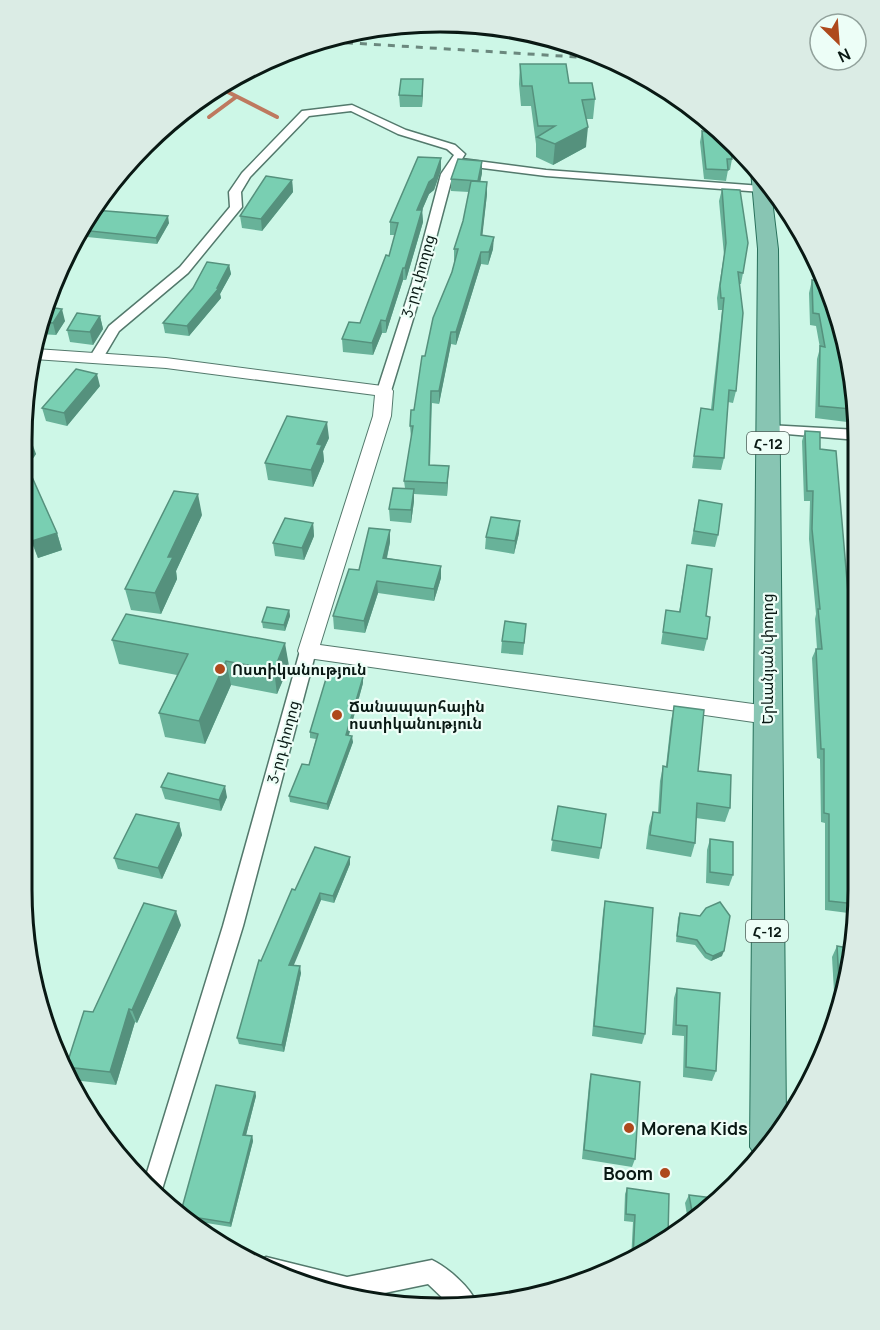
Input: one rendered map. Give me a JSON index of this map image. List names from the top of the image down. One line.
{"streets":{"main road":["Հ-12","Երևանյան փողոց"],"street":["3-րդ փողոց"]},"places":["Ոստիկանություն","Ճանապարհային ոստիկանություն","Morena Kids","Boom"],"north":"bottom right"}
